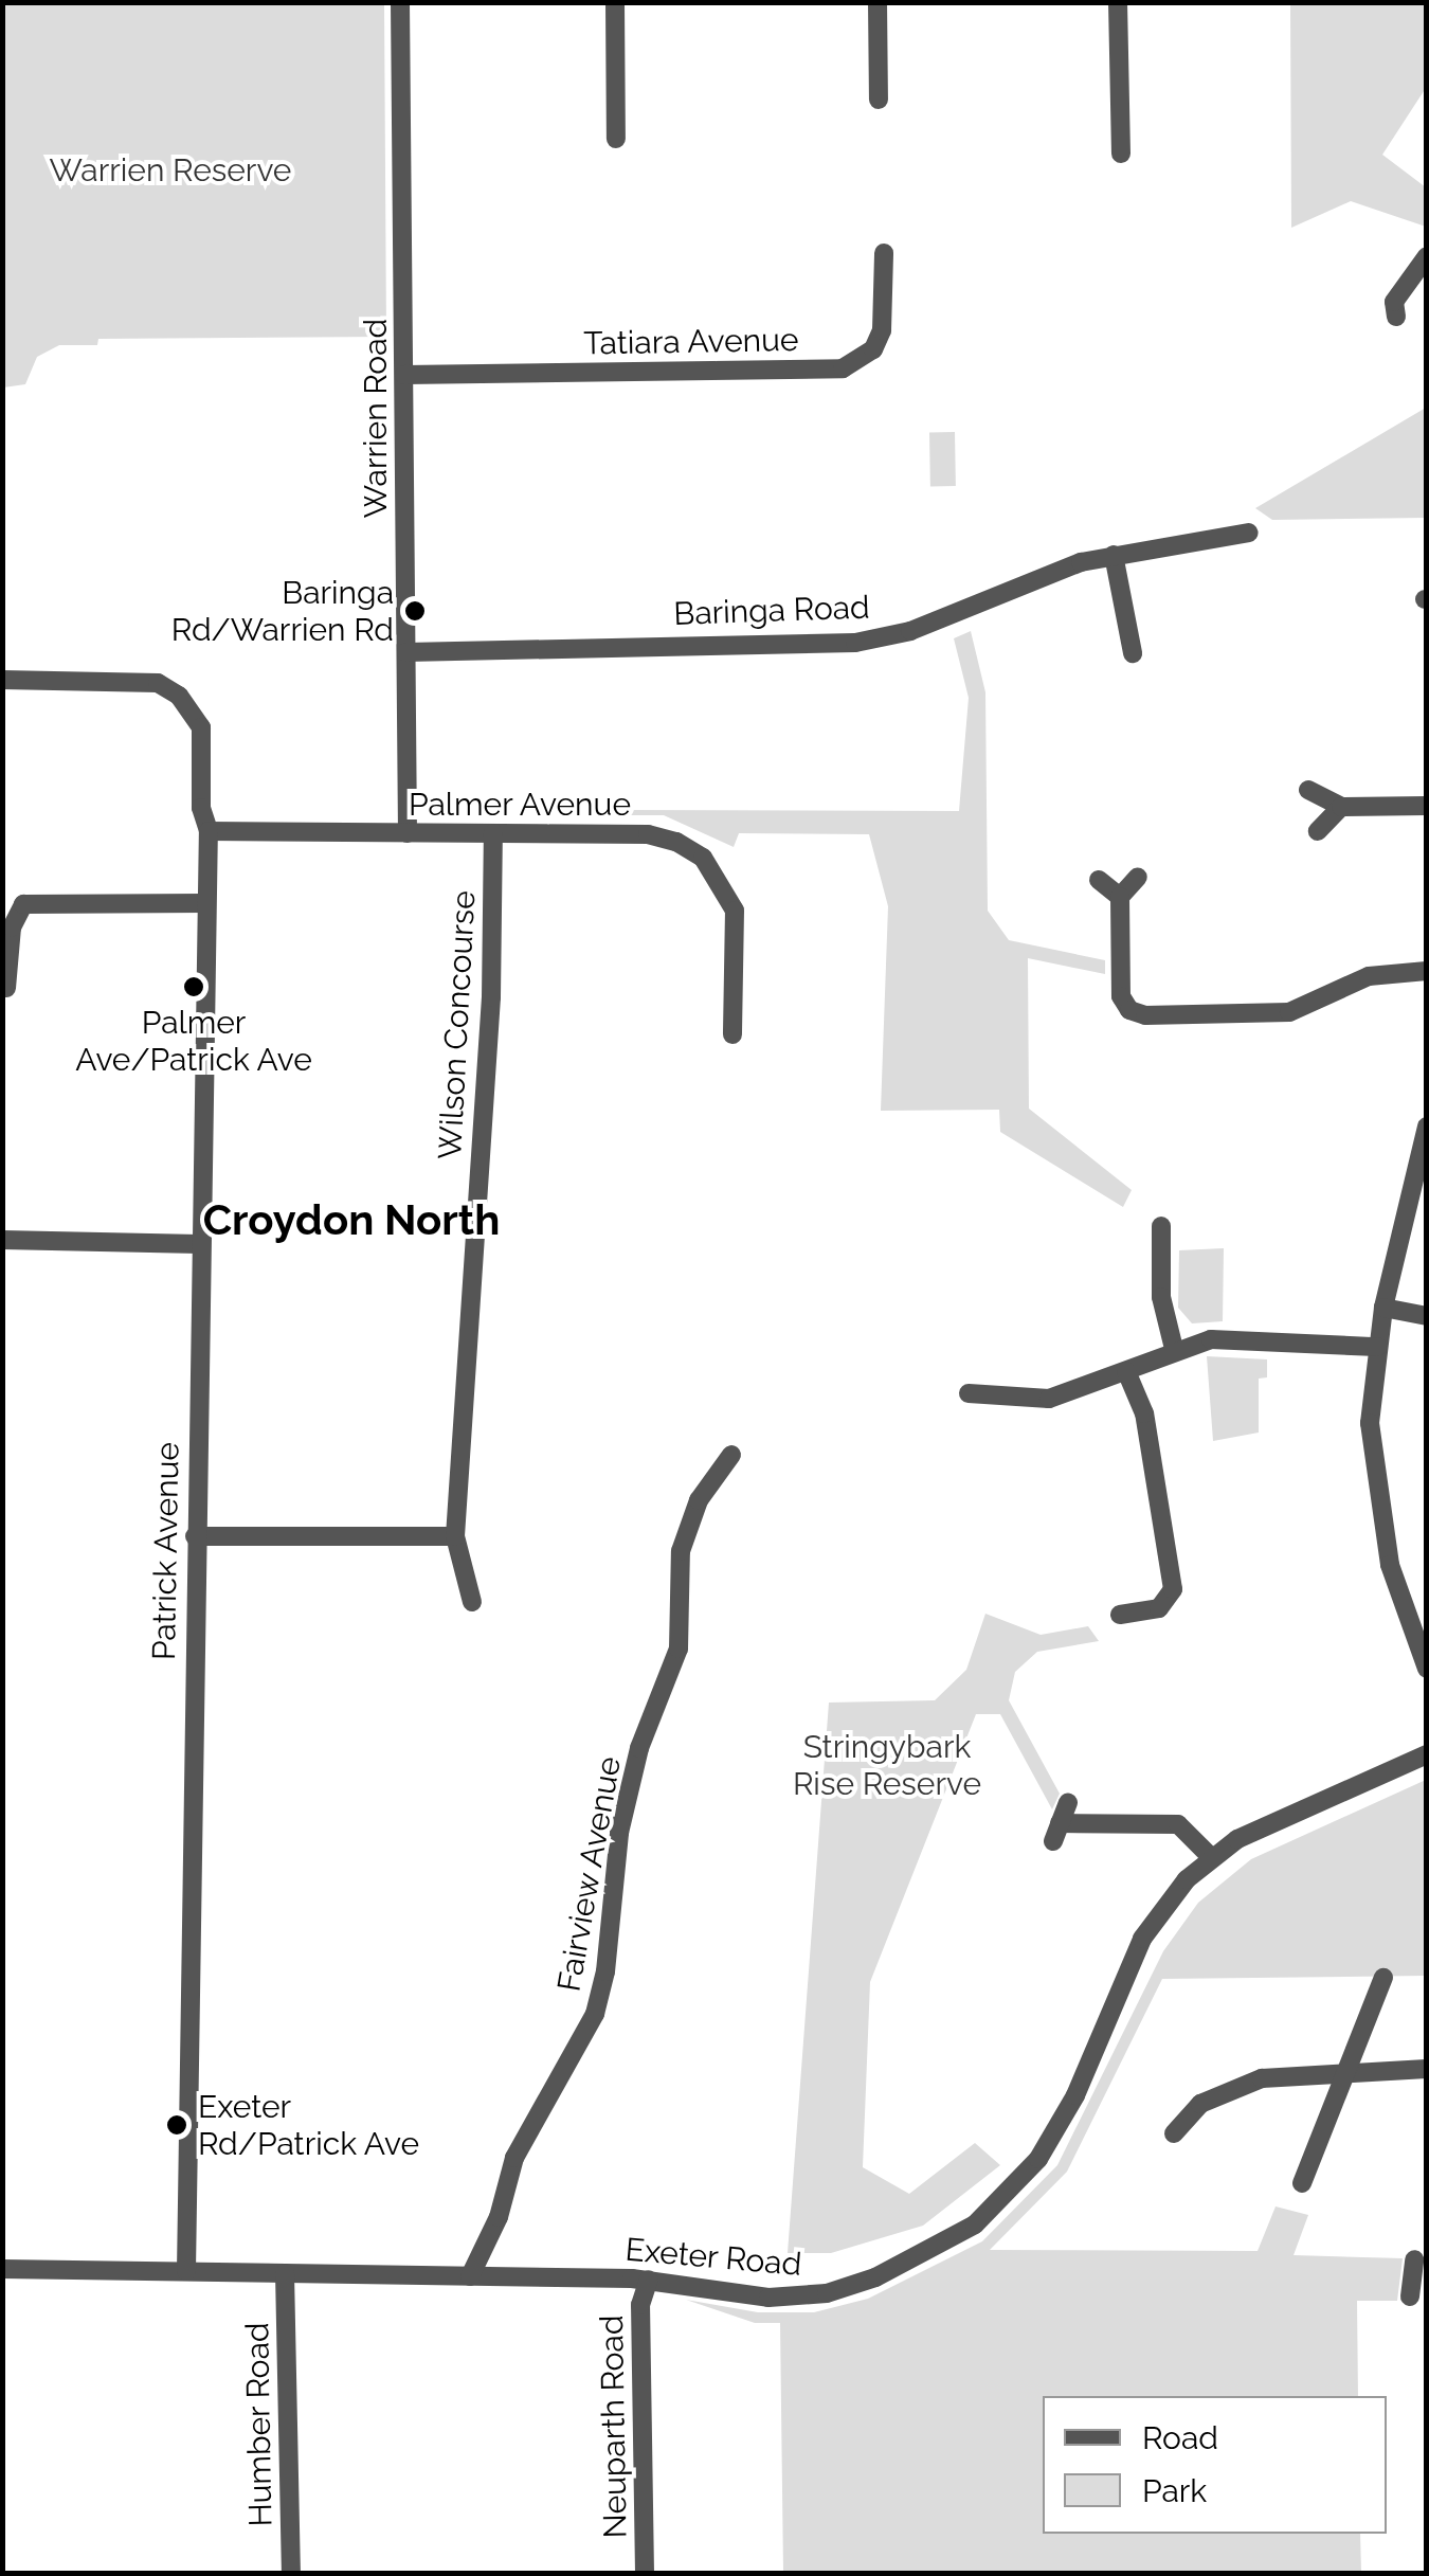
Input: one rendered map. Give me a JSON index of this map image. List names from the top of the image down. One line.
{"streets":{"street":["Tatiara Avenue","Warrien Road","Baringa Road","Palmer Avenue","Wilson Concourse","Patrick Avenue","Fairview Avenue","Exeter Road","Humber Road","Neuparth Road"]},"crossings":[["Tatiara Avenue","Warrien Road"],["Warrien Road","Baringa Road"],["Warrien Road","Palmer Avenue"],["Palmer Avenue","Wilson Concourse"],["Palmer Avenue","Patrick Avenue"],["Patrick Avenue","Exeter Road"],["Fairview Avenue","Exeter Road"],["Exeter Road","Humber Road"],["Exeter Road","Neuparth Road"]],"districts":["Croydon North"],"parks":["Warrien Reserve","Stringybark Rise Reserve"],"places":["Baringa Rd/Warrien Rd","Palmer Ave/Patrick Ave","Exeter Rd/Patrick Ave"],"legend":["Road","Park"]}
